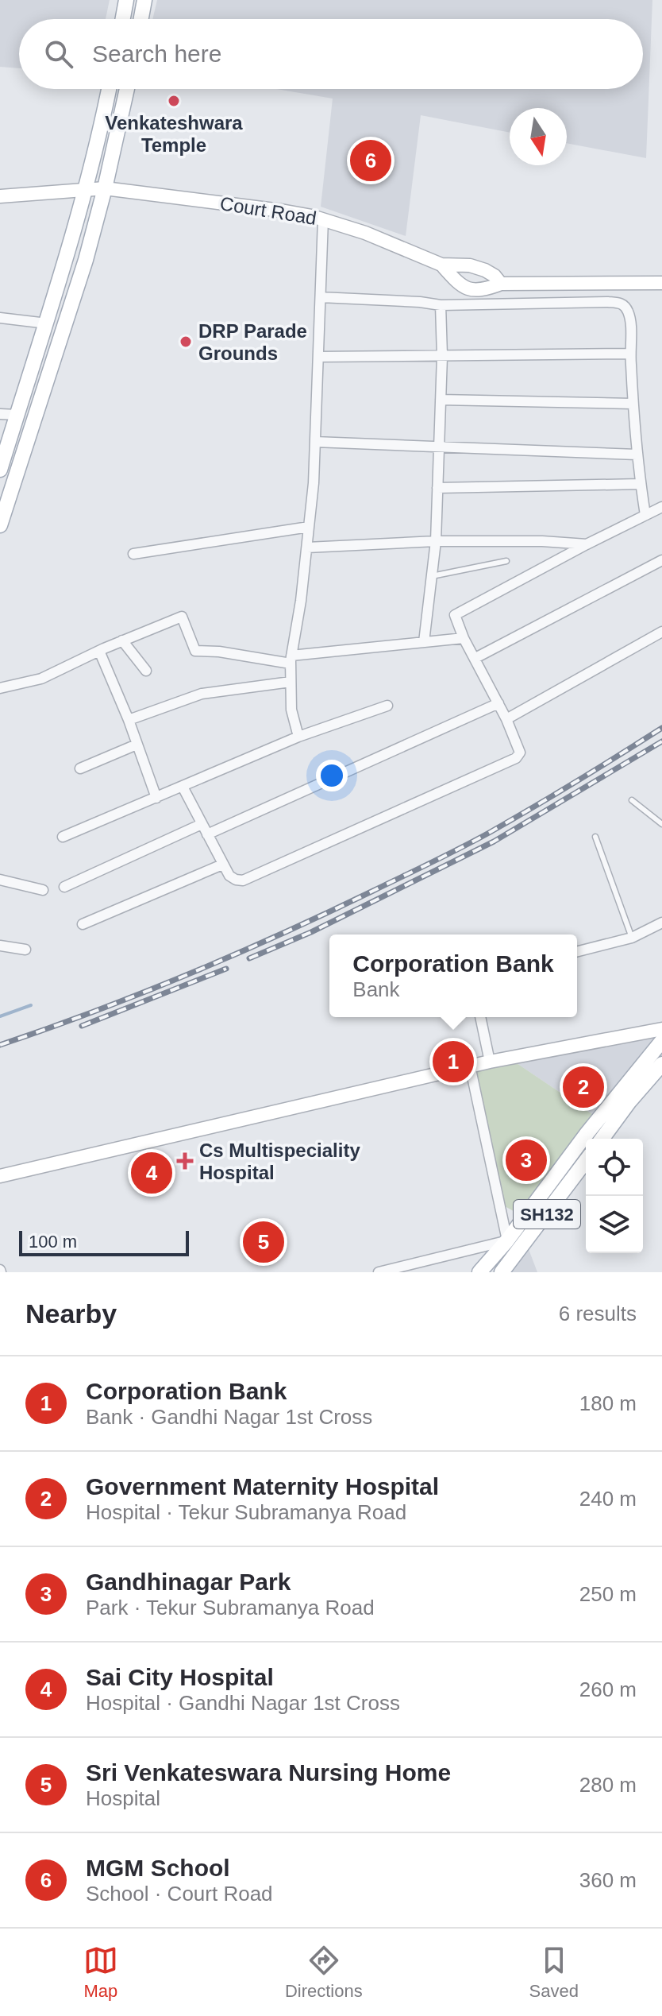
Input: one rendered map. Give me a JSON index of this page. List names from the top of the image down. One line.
{"streets":{"main road":["SH132"],"street":["Court Road"]},"places":{"other":["Venkateshwara Temple","DRP Parade Grounds"],"health":["Cs Multispeciality Hospital"]},"scale_bar":"100 m","north":"bottom","page":{"search":"Search here","pins":["6","1","2","3","4","5"],"popup":["Corporation Bank","Bank"],"scale":"100 m","heading":["Nearby","6 results"],"list":[{"mark":"1","name":"Corporation Bank","note":"Bank · Gandhi Nagar 1st Cross","value":"180 m"},{"mark":"2","name":"Government Maternity Hospital","note":"Hospital · Tekur Subramanya Road","value":"240 m"},{"mark":"3","name":"Gandhinagar Park","note":"Park · Tekur Subramanya Road","value":"250 m"},{"mark":"4","name":"Sai City Hospital","note":"Hospital · Gandhi Nagar 1st Cross","value":"260 m"},{"mark":"5","name":"Sri Venkateswara Nursing Home","note":"Hospital","value":"280 m"},{"mark":"6","name":"MGM School","note":"School · Court Road","value":"360 m"}],"nav":["Map","Directions","Saved"]}}
